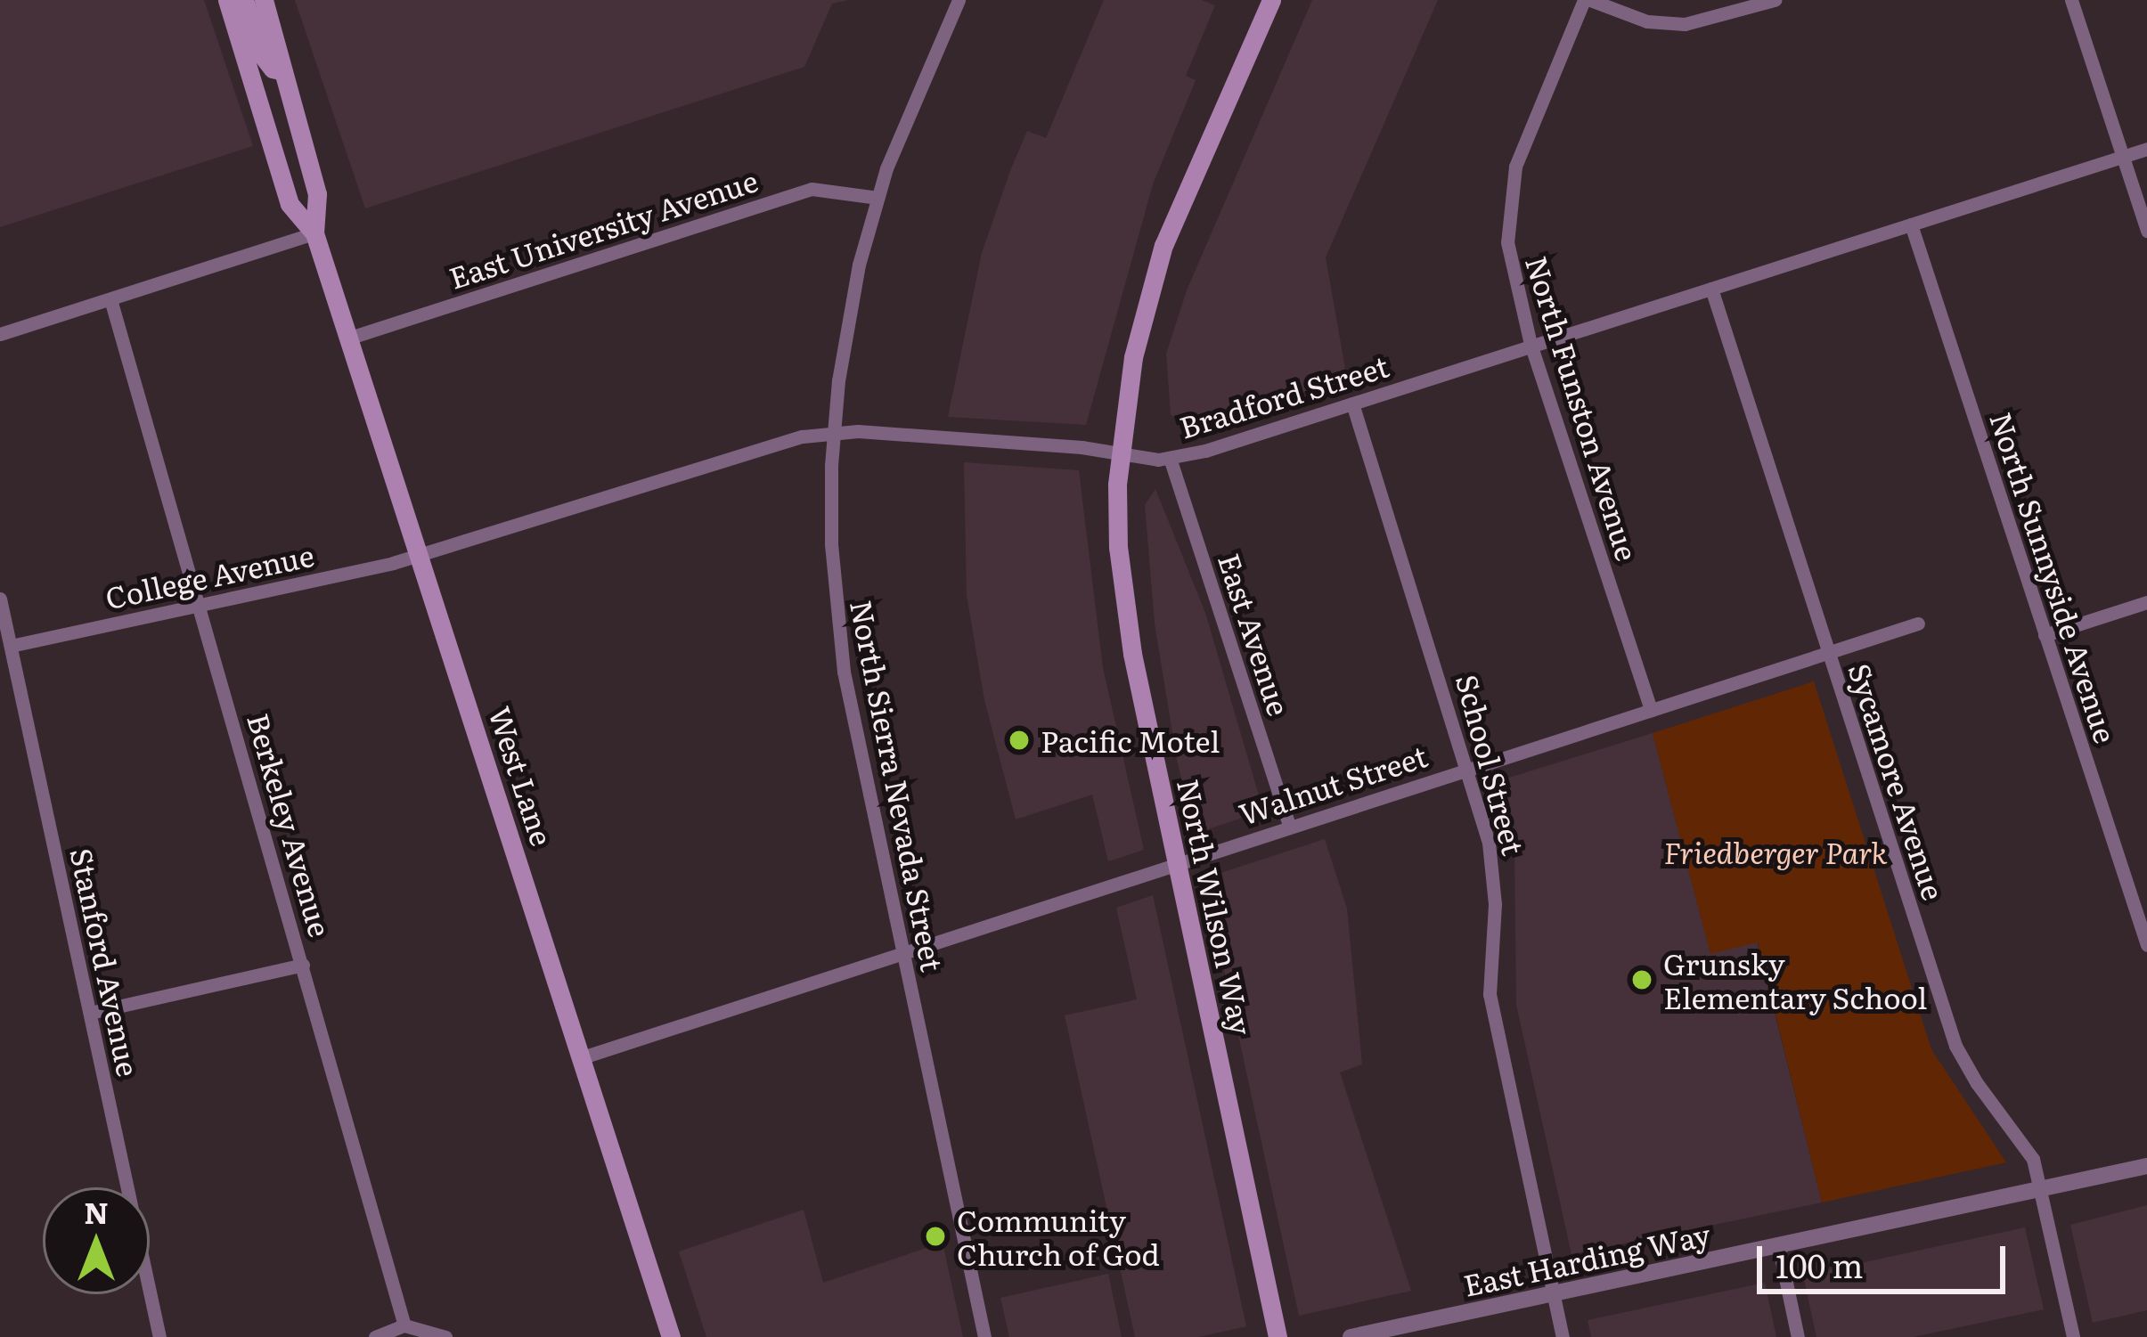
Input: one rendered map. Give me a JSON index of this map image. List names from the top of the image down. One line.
{"streets":{"main road":["West Lane","North Wilson Way"],"street":["East University Avenue","Bradford Street","North Funston Avenue","College Avenue","North Sunnyside Avenue","East Avenue","School Street","Sycamore Avenue","Walnut Street","North Sierra Nevada Street","Berkeley Avenue","Stanford Avenue","East Harding Way"]},"crossings":[["East University Avenue","West Lane"],["East University Avenue","North Sierra Nevada Street"],["Bradford Street","North Funston Avenue"],["Bradford Street","College Avenue"],["Bradford Street","North Sunnyside Avenue"],["Bradford Street","East Avenue"],["Bradford Street","School Street"],["Bradford Street","West Lane"],["Bradford Street","Sycamore Avenue"],["Bradford Street","North Sierra Nevada Street"],["Bradford Street","North Wilson Way"],["North Funston Avenue","Walnut Street"],["College Avenue","West Lane"],["College Avenue","Berkeley Avenue"],["College Avenue","Stanford Avenue"],["East Avenue","Walnut Street"],["School Street","Walnut Street"],["School Street","East Harding Way"],["West Lane","Walnut Street"],["Sycamore Avenue","Walnut Street"],["Sycamore Avenue","East Harding Way"],["Walnut Street","North Sierra Nevada Street"],["Walnut Street","North Wilson Way"]],"parks":["Friedberger Park"],"places":["Pacific Motel","Grunsky Elementary School","Community Church of God"],"scale_bar":"100 m","north":"top"}
